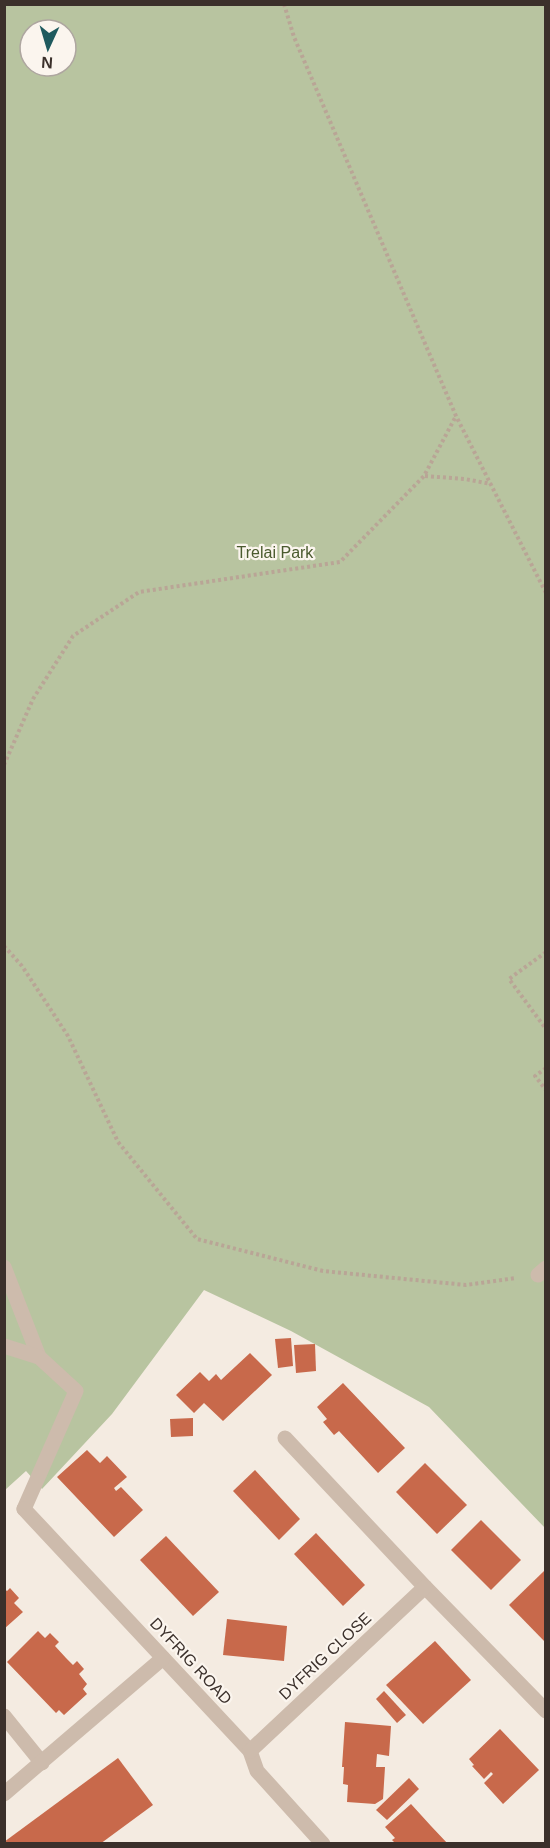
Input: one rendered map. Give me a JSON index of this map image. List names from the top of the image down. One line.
{"streets":{"street":["DYFRIG CLOSE","DYFRIG ROAD"]},"crossings":[["DYFRIG CLOSE","DYFRIG ROAD"]],"parks":["Trelai Park"],"north":"bottom"}
